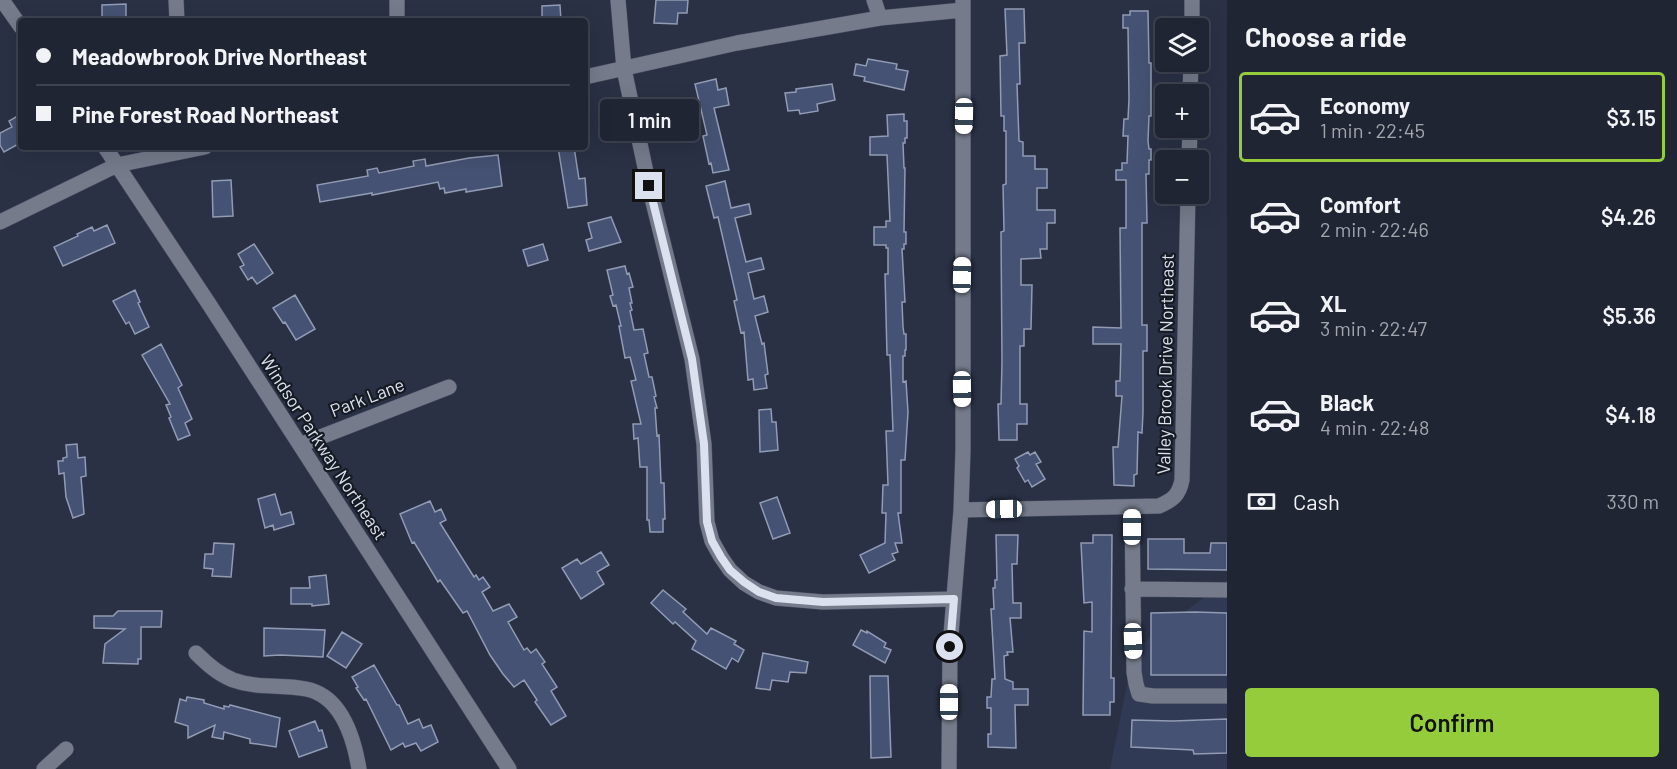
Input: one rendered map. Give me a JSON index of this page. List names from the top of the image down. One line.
{"streets":{"street":["Valley Brook Drive Northeast","Park Lane","Windsor Parkway Northeast"]},"crossings":[["Park Lane","Windsor Parkway Northeast"]],"page":{"heading":"Choose a ride","map_buttons":["+","−"],"banner":["Meadowbrook Drive Northeast","Pine Forest Road Northeast"],"list":[{"name":"Economy","note":"1 min · 22:45","value":"$3.15"},{"name":"Comfort","note":"2 min · 22:46","value":"$4.26"},{"name":"XL","note":"3 min · 22:47","value":"$5.36"},{"name":"Black","note":"4 min · 22:48","value":"$4.18"}],"bubble":"1 min","pay":["Cash","330 m"],"buttons":"Confirm"}}
